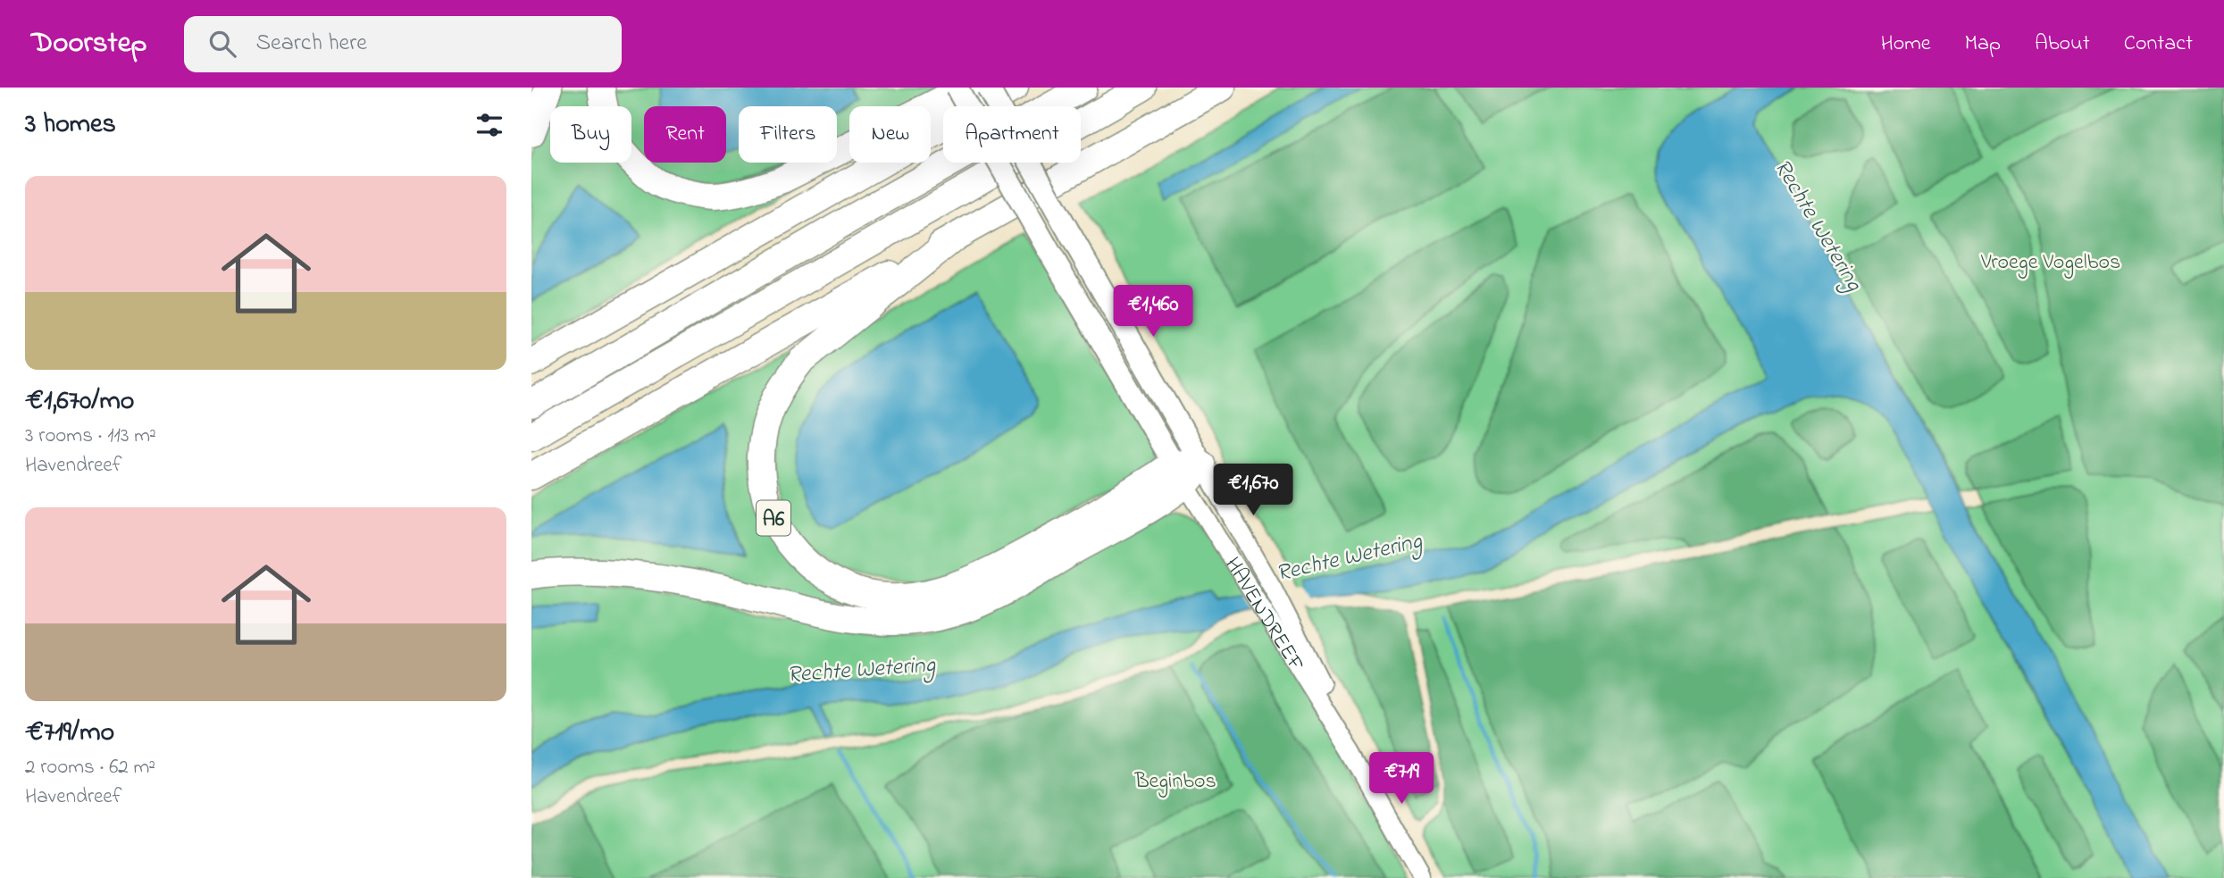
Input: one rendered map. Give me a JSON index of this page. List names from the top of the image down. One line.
{"streets":{"highway":["A6"],"main road":["HAVENDREEF"]},"crossings":[["A6","HAVENDREEF"]],"water":["Rechte Wetering"],"parks":["Vroege Vogelbos","Beginbos"],"page":{"header":"Doorstep","search":"Search here","nav":["Home","Map","About","Contact"],"heading":"3 homes","chip":["Buy","Rent","Filters","New","Apartment"],"list":[{"name":"€1,670/mo","note":"3 rooms · 113 m² · Havendreef"},{"name":"€719/mo","note":"2 rooms · 62 m² · Havendreef"}],"price":["€1,460","€1,670","€719"]}}
